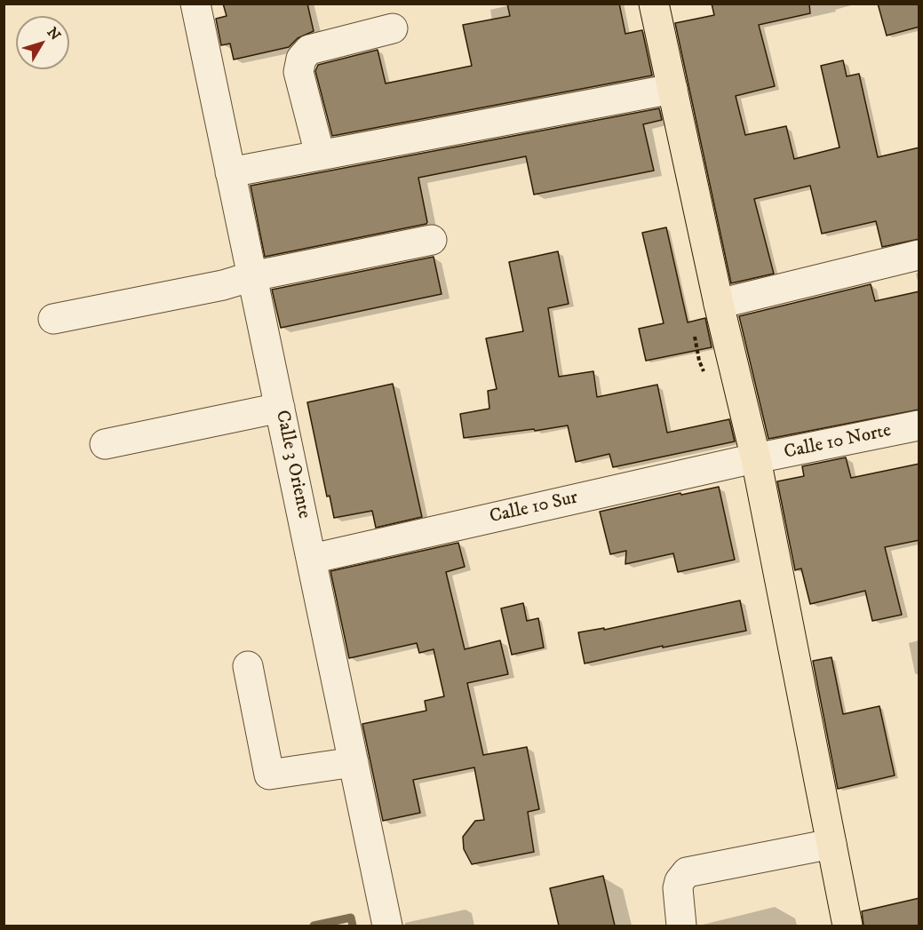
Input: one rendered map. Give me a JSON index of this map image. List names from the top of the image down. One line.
{"streets":{"street":["Calle 10 Norte","Calle 3 Oriente","Calle 10 Sur"]},"crossings":[["Calle 10 Norte","Calle 10 Sur"],["Calle 3 Oriente","Calle 10 Sur"]],"north":"top right"}
